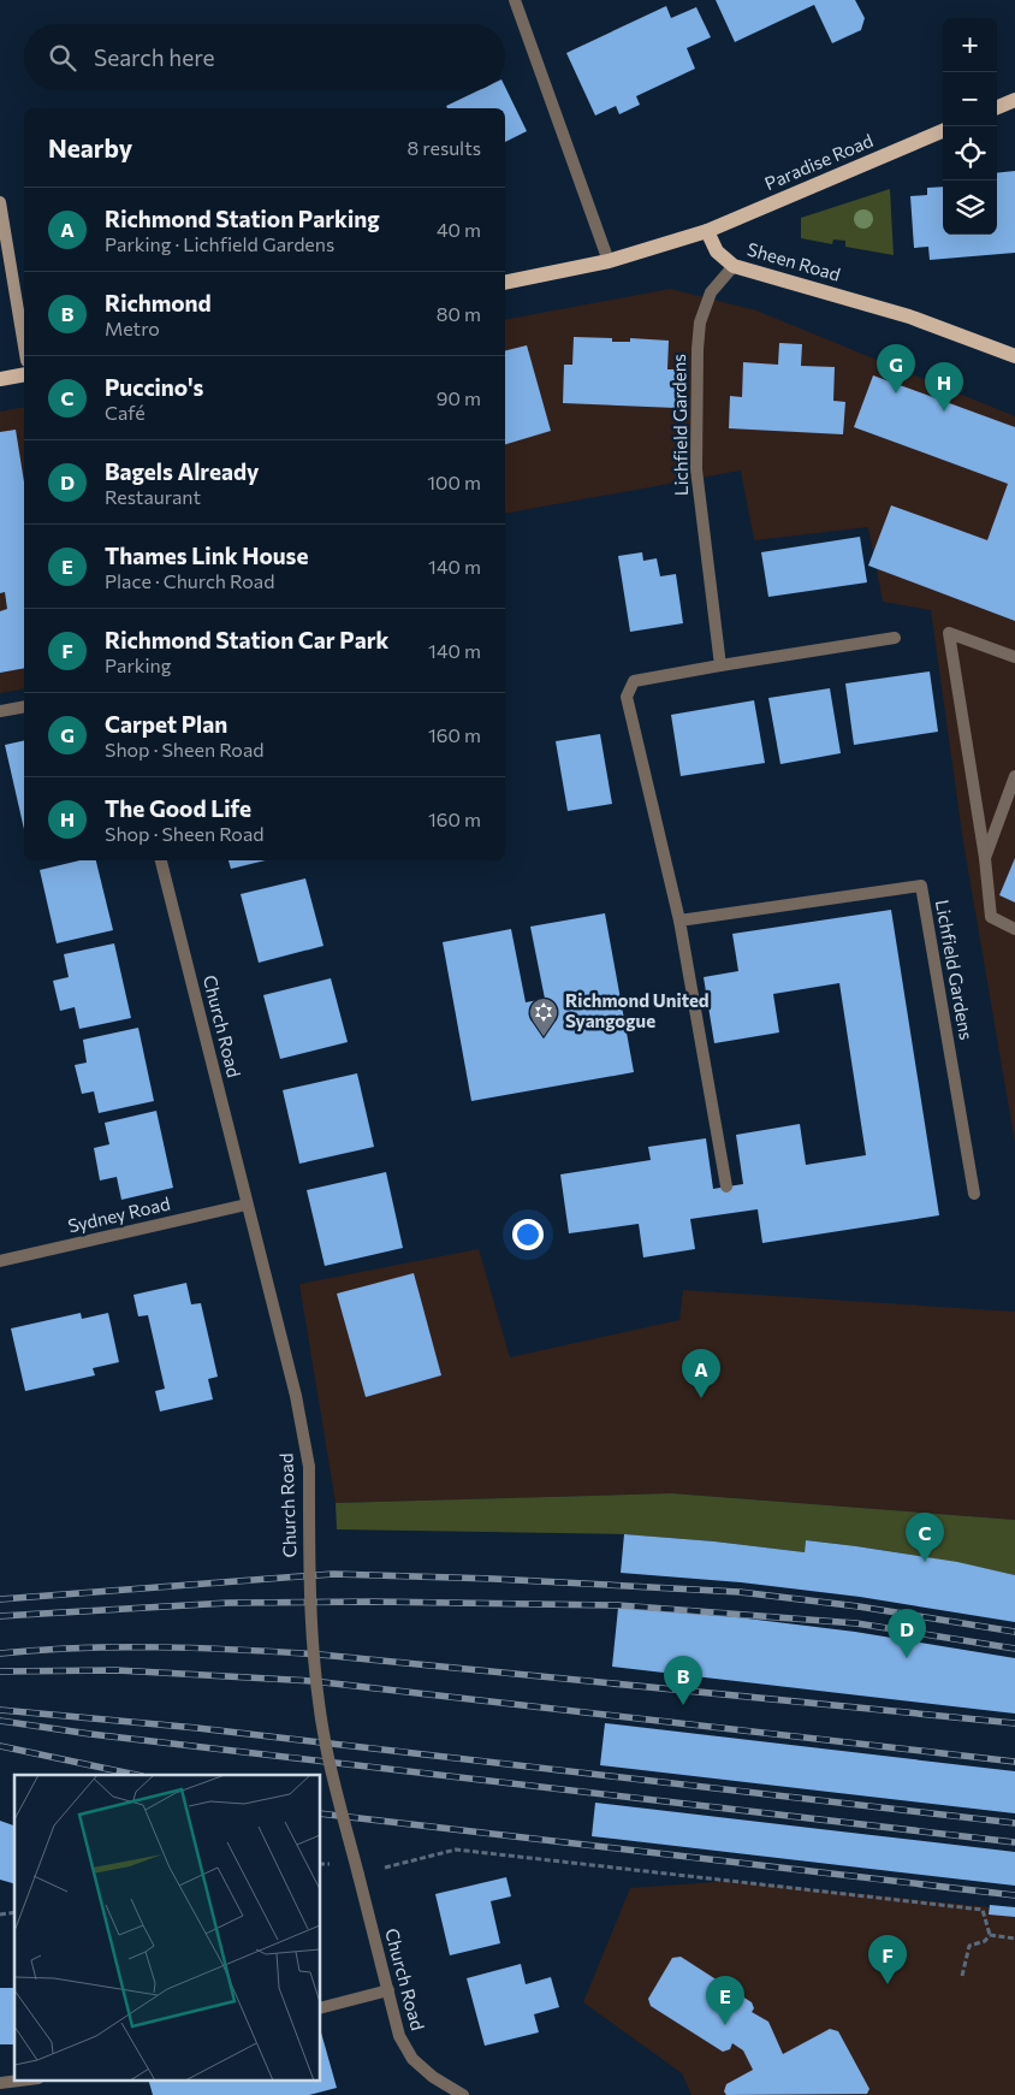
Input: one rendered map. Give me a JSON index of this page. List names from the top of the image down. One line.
{"streets":{"main road":["Paradise Road","Sheen Road"],"street":["Lichfield Gardens","Church Road","Sydney Road"]},"crossings":[["Paradise Road","Sheen Road"],["Sheen Road","Lichfield Gardens"],["Church Road","Sydney Road"]],"places":{"synagogue":["Richmond United Syangogue"]},"page":{"map_buttons":["+","−"],"search":"Search here","heading":["Nearby","8 results"],"list":[{"mark":"A","name":"Richmond Station Parking","note":"Parking · Lichfield Gardens","value":"40 m"},{"mark":"B","name":"Richmond","note":"Metro","value":"80 m"},{"mark":"C","name":"Puccino's","note":"Café","value":"90 m"},{"mark":"D","name":"Bagels Already","note":"Restaurant","value":"100 m"},{"mark":"E","name":"Thames Link House","note":"Place · Church Road","value":"140 m"},{"mark":"F","name":"Richmond Station Car Park","note":"Parking","value":"140 m"},{"mark":"G","name":"Carpet Plan","note":"Shop · Sheen Road","value":"160 m"},{"mark":"H","name":"The Good Life","note":"Shop · Sheen Road","value":"160 m"}],"pins":["G","H","A","C","D","B","F","E"]}}
